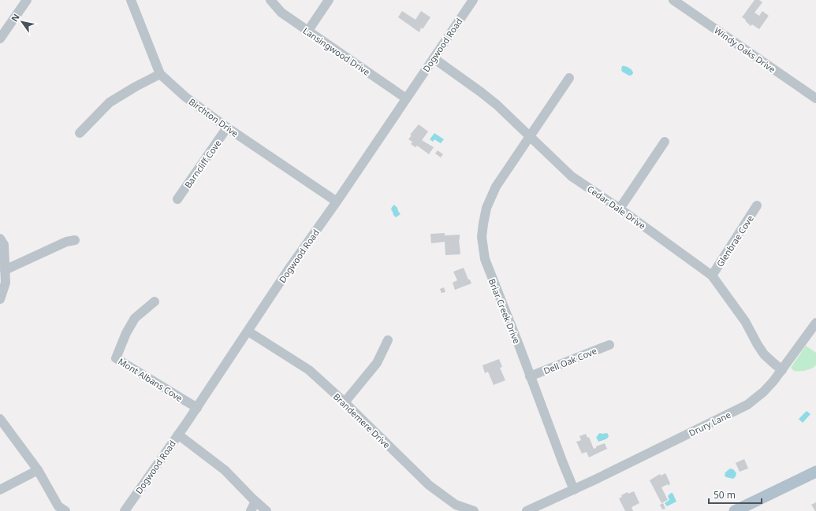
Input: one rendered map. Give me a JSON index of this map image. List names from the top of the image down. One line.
{"streets":{"street":["Dogwood Road","Windy Oaks Drive","Lansingwood Drive","Birchton Drive","Barncliff Cove","Cedar Dale Drive","Glenbrae Cove","Briar Creek Drive","Dell Oak Cove","Mont Albans Cove","Brandemere Drive","Drury Lane"]},"crossings":[["Dogwood Road","Lansingwood Drive"],["Dogwood Road","Birchton Drive"],["Dogwood Road","Cedar Dale Drive"],["Dogwood Road","Mont Albans Cove"],["Dogwood Road","Brandemere Drive"],["Birchton Drive","Barncliff Cove"],["Cedar Dale Drive","Glenbrae Cove"],["Cedar Dale Drive","Briar Creek Drive"],["Cedar Dale Drive","Drury Lane"],["Briar Creek Drive","Dell Oak Cove"],["Briar Creek Drive","Drury Lane"]],"scale_bar":"50 m","north":"top left"}
